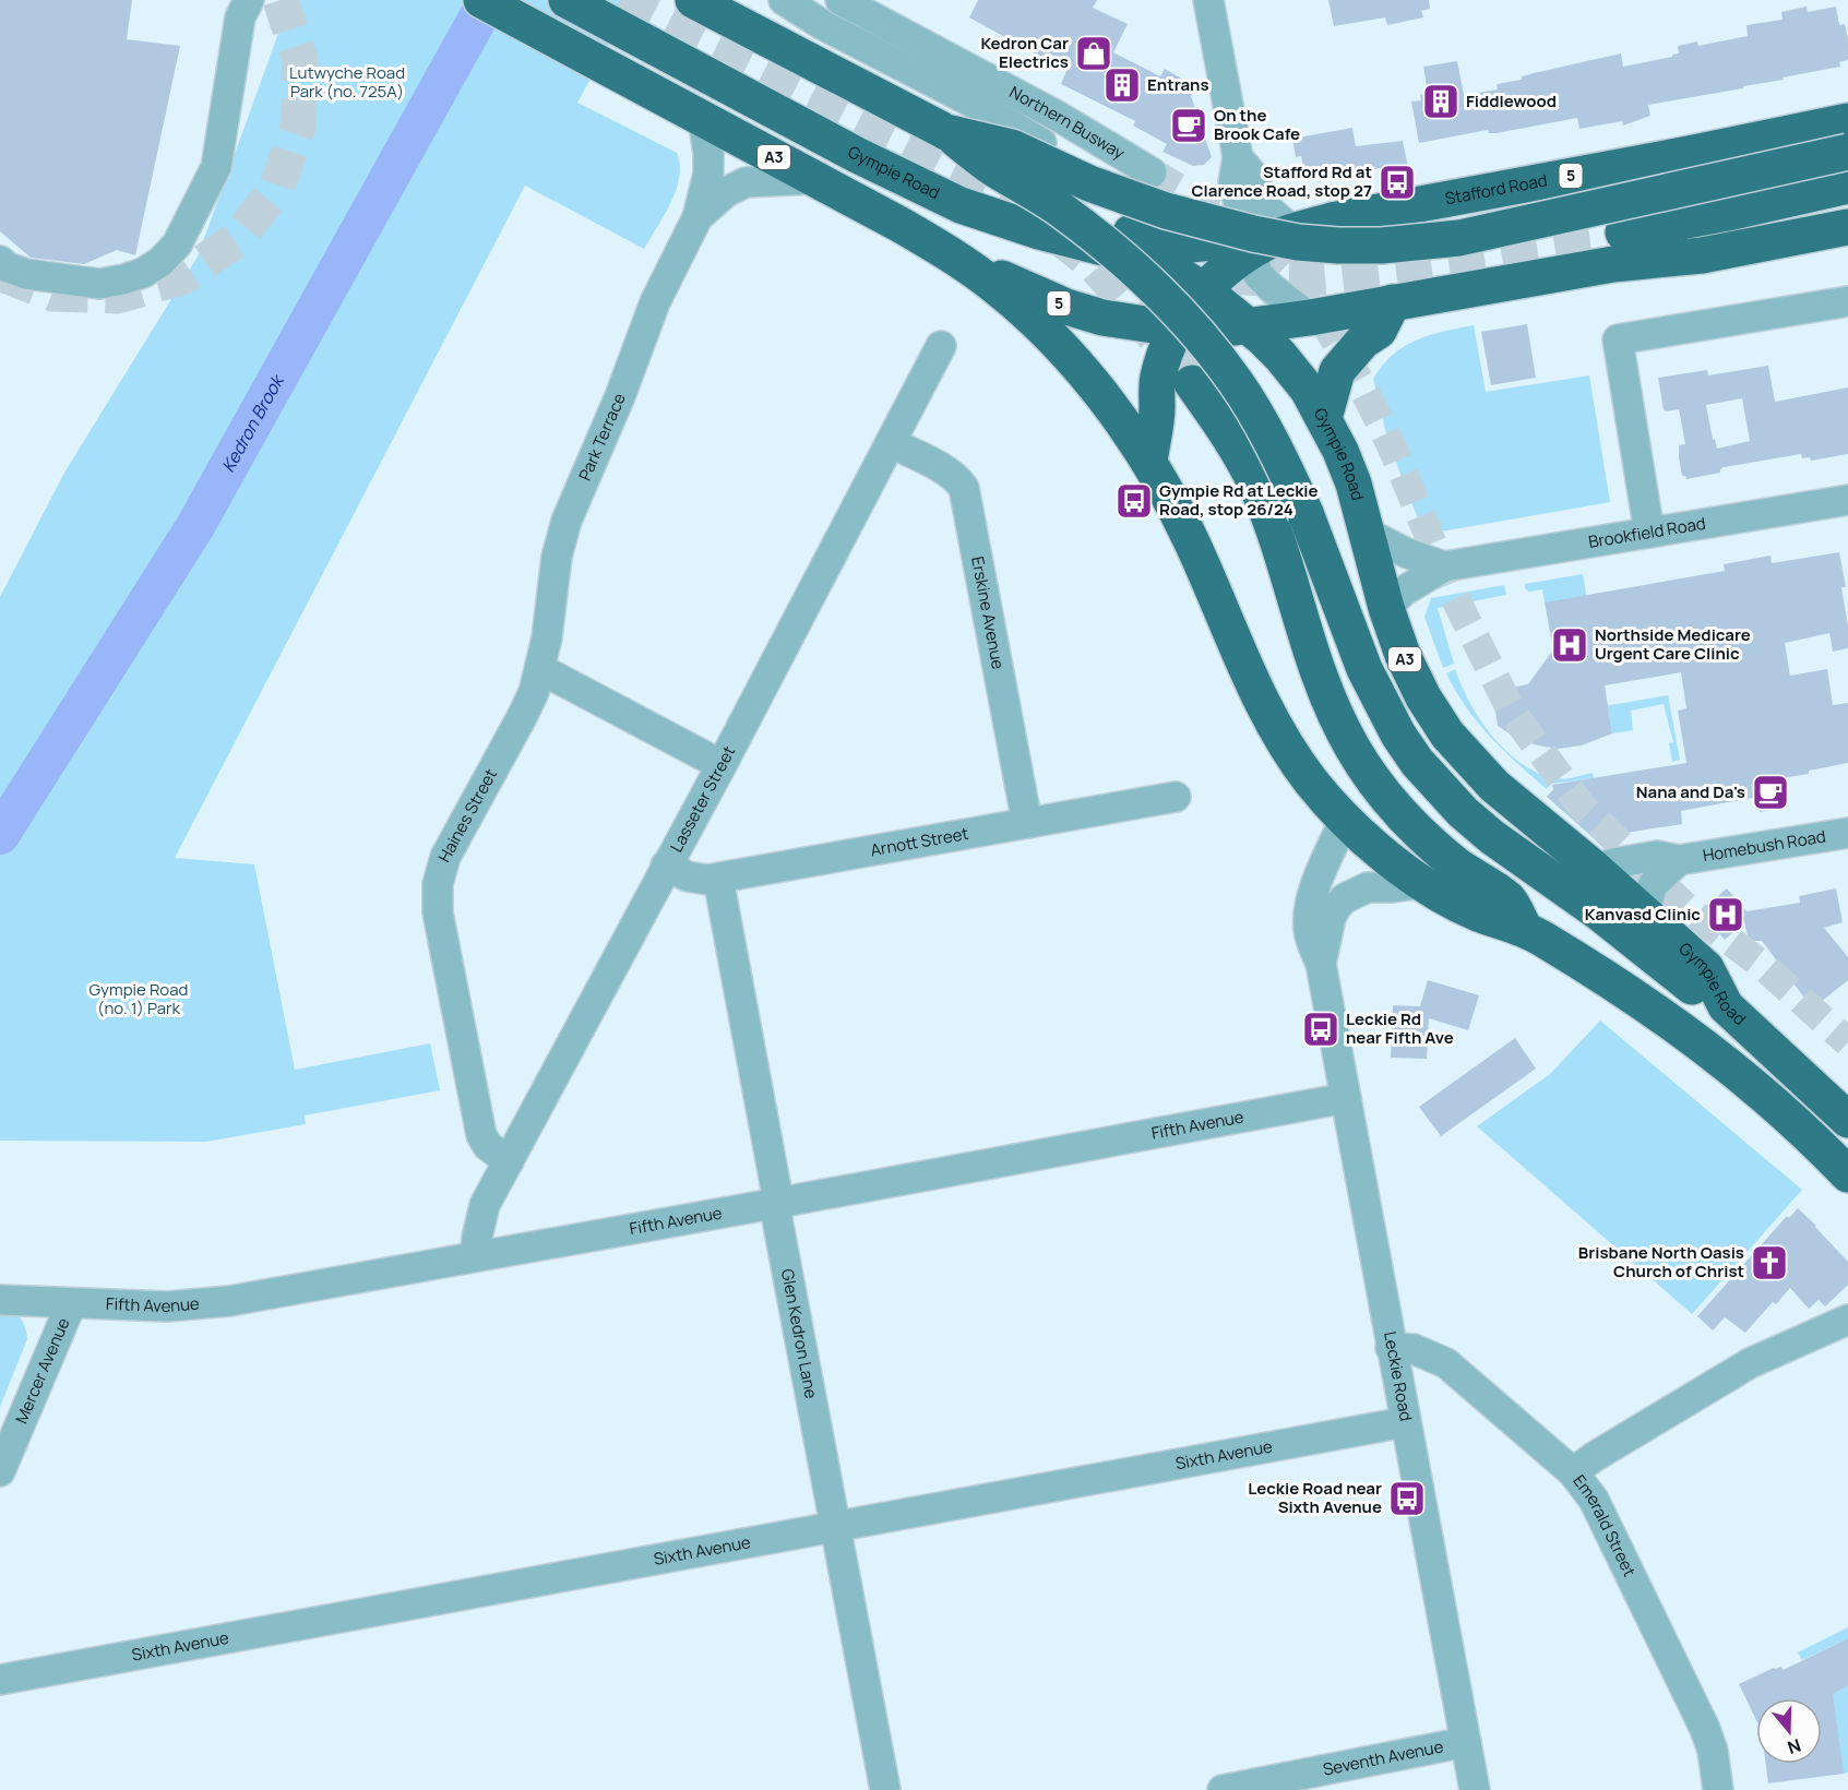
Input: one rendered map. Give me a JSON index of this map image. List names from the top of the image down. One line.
{"streets":{"highway":["A3","Gympie Road","5","Stafford Road"],"street":["Northern Busway","Park Terrace","Brookfield Road","Erskine Avenue","Lasseter Street","Haines Street","Arnott Street","Homebush Road","Fifth Avenue","Glen Kedron Lane","Mercer Avenue","Leckie Road","Sixth Avenue","Emerald Street","Seventh Avenue"]},"crossings":[["A3","Gympie Road"],["A3","5"],["A3","Stafford Road"],["A3","Park Terrace"],["A3","Leckie Road"],["Gympie Road","5"],["Gympie Road","Stafford Road"],["Gympie Road","Brookfield Road"],["Gympie Road","Homebush Road"],["5","Stafford Road"],["Park Terrace","Haines Street"],["Erskine Avenue","Lasseter Street"],["Erskine Avenue","Arnott Street"],["Lasseter Street","Haines Street"],["Lasseter Street","Arnott Street"],["Lasseter Street","Fifth Avenue"],["Arnott Street","Glen Kedron Lane"],["Fifth Avenue","Glen Kedron Lane"],["Fifth Avenue","Mercer Avenue"],["Fifth Avenue","Leckie Road"],["Glen Kedron Lane","Sixth Avenue"],["Leckie Road","Sixth Avenue"],["Leckie Road","Emerald Street"],["Leckie Road","Seventh Avenue"]],"water":["Kedron Brook"],"parks":["Lutwyche Road Park (no. 725A)","Gympie Road (no. 1) Park"],"places":{"shop":["Kedron Car Electrics"],"building":["Entrans","Fiddlewood"],"cafe":["On the Brook Cafe","Nana and Da's"],"bus stop":["Stafford Rd at Clarence Road, stop 27","Gympie Rd at Leckie Road, stop 26/24","Leckie Rd near Fifth Ave","Leckie Road near Sixth Avenue"],"hospital":["Northside Medicare Urgent Care Clinic","Kanvasd Clinic"],"church":["Brisbane North Oasis Church of Christ"]},"north":"bottom"}
